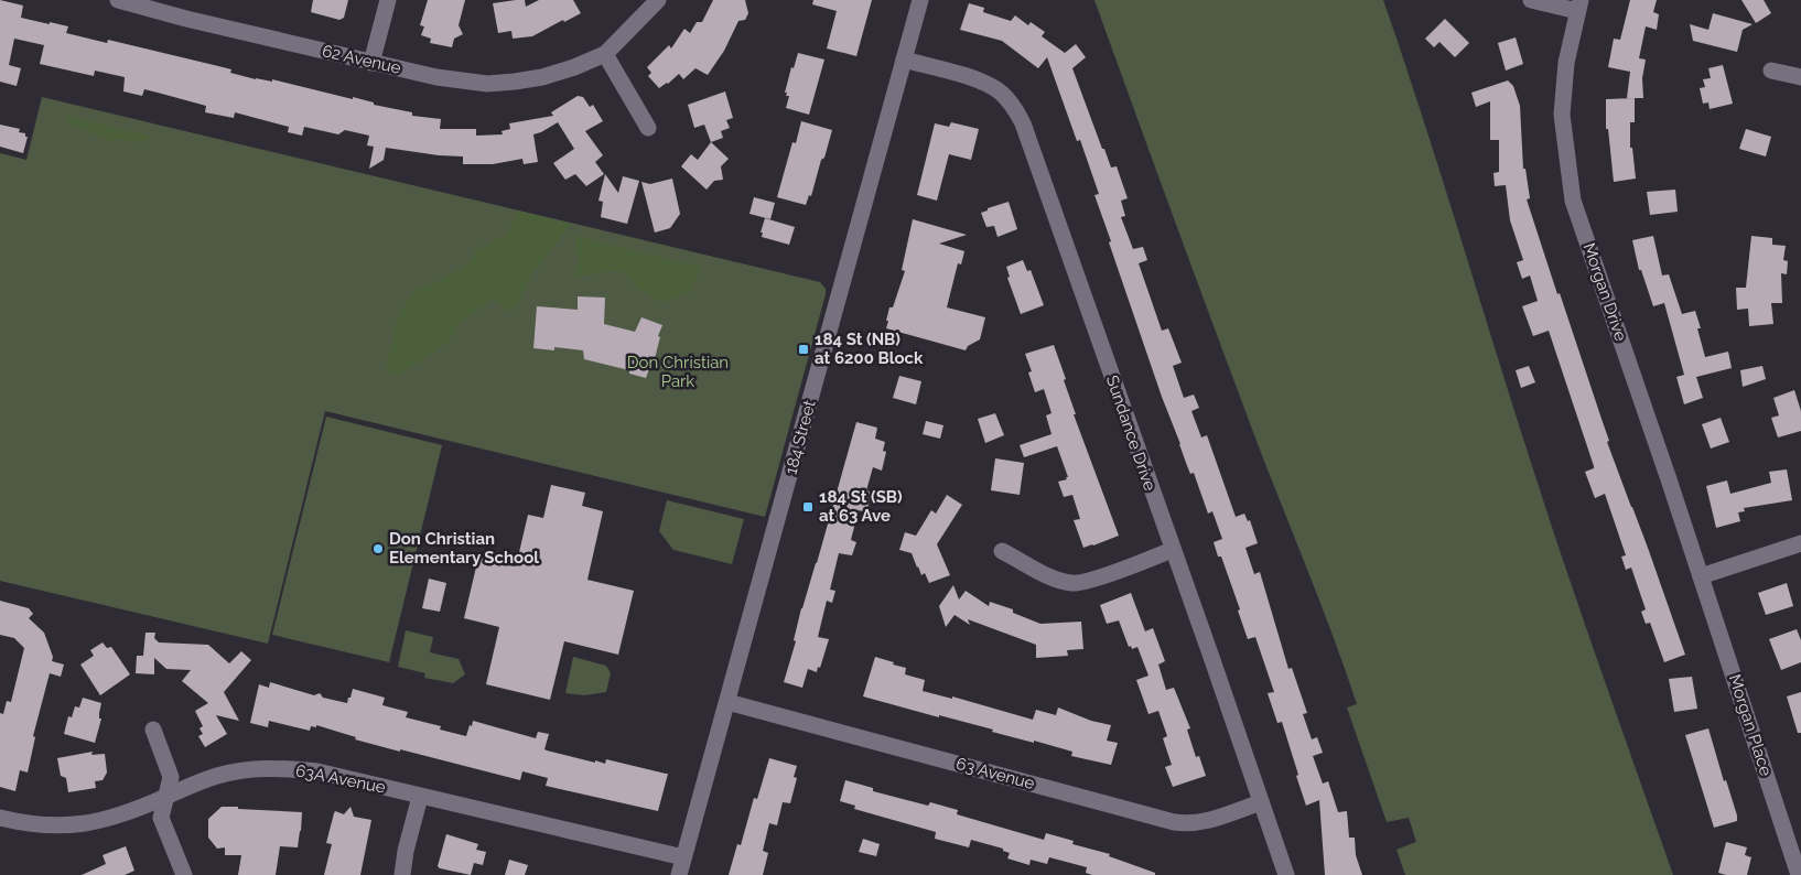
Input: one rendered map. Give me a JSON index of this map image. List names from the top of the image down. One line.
{"streets":{"street":["62 Avenue","Morgan Drive","Sundance Drive","184 Street","Morgan Place","63 Avenue","63A Avenue"]},"crossings":[["Morgan Drive","Morgan Place"],["Sundance Drive","184 Street"],["Sundance Drive","63 Avenue"],["184 Street","63 Avenue"],["184 Street","63A Avenue"]],"parks":["Don Christian Park"],"places":{"transit":["184 St (NB) at 6200 Block","184 St (SB) at 63 Ave"],"other":["Don Christian Elementary School"]}}
